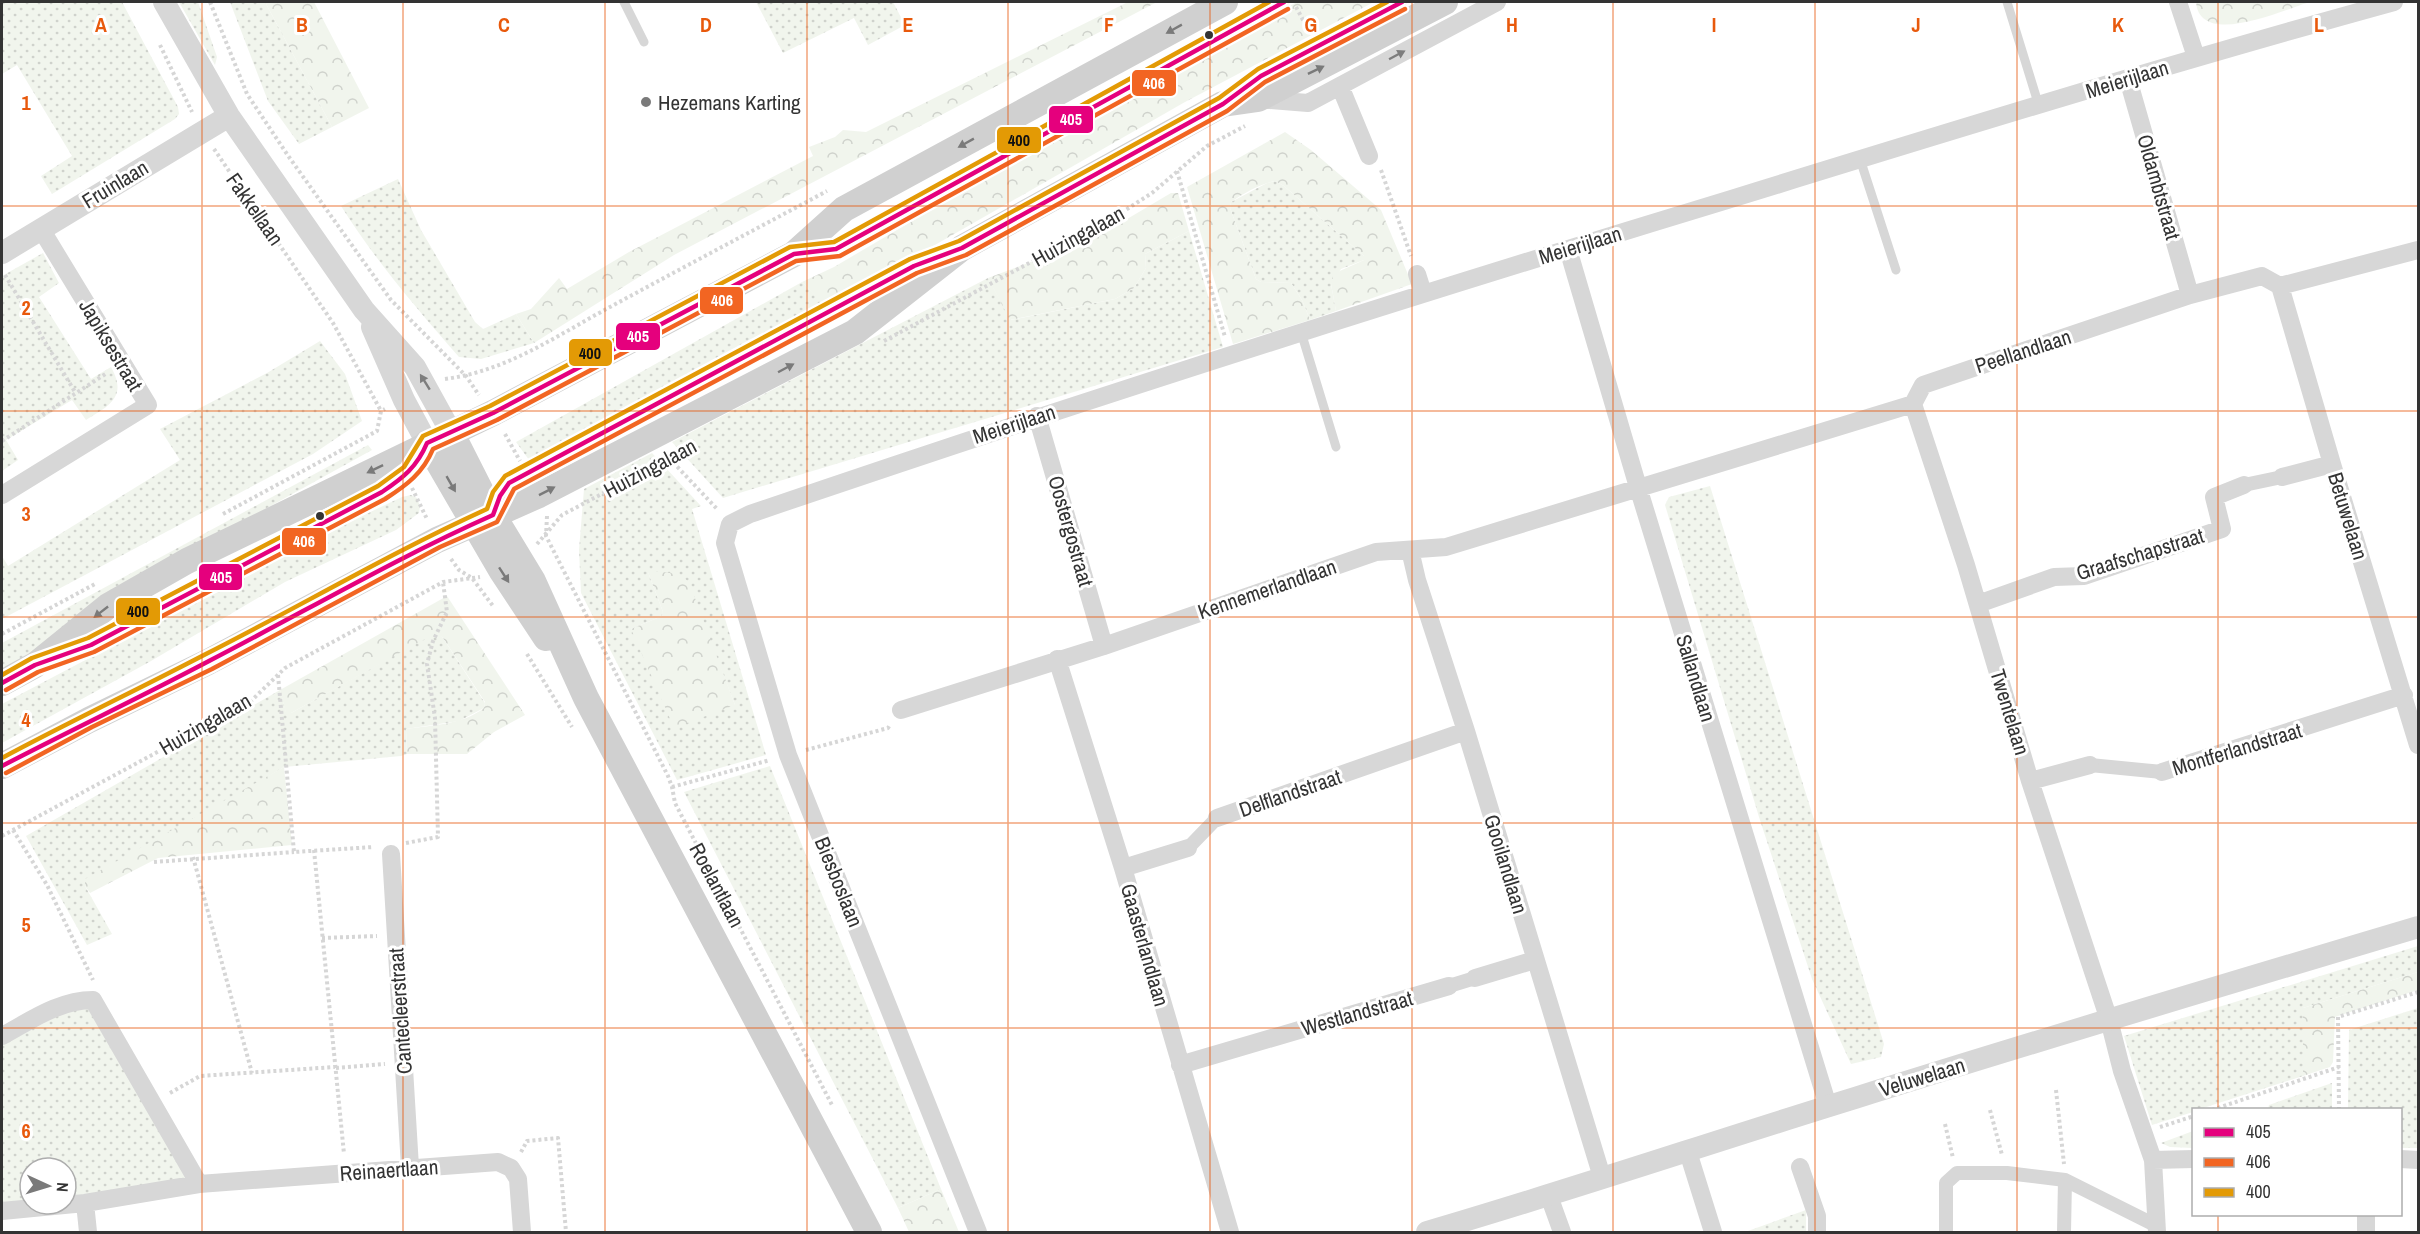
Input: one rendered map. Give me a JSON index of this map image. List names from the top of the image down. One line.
{"streets":{"main road":["Huizingalaan","Roelantlaan"],"street":["Meierijlaan","Fruinlaan","Oldambtstraat","Fakkellaan","Japiksestraat","Peellandlaan","Betuwelaan","Oostergostraat","Graafschapstraat","Kennemerlandlaan","Sallandlaan","Twentelaan","Montferlandstraat","Delflandstraat","Gooilandlaan","Biesboslaan","Gaasterlandlaan","Cantecleerstraat","Westlandstraat","Veluwelaan","Reinaertlaan"]},"crossings":[["Meierijlaan","Oldambtstraat"],["Meierijlaan","Oostergostraat"],["Meierijlaan","Sallandlaan"],["Meierijlaan","Biesboslaan"],["Fruinlaan","Fakkellaan"],["Fruinlaan","Japiksestraat"],["Oldambtstraat","Peellandlaan"],["Huizingalaan","Roelantlaan"],["Peellandlaan","Betuwelaan"],["Peellandlaan","Twentelaan"],["Betuwelaan","Graafschapstraat"],["Betuwelaan","Montferlandstraat"],["Oostergostraat","Kennemerlandlaan"],["Graafschapstraat","Twentelaan"],["Kennemerlandlaan","Sallandlaan"],["Kennemerlandlaan","Gooilandlaan"],["Kennemerlandlaan","Gaasterlandlaan"],["Sallandlaan","Veluwelaan"],["Twentelaan","Montferlandstraat"],["Twentelaan","Veluwelaan"],["Delflandstraat","Gooilandlaan"],["Delflandstraat","Gaasterlandlaan"],["Gooilandlaan","Westlandstraat"],["Gooilandlaan","Veluwelaan"],["Gaasterlandlaan","Westlandstraat"],["Cantecleerstraat","Reinaertlaan"]],"places":["Hezemans Karting"],"lines":["transit line 405","transit line 400","transit line 406"],"legend":["405","406","400"],"north":"right","grid":{"columns":["A","B","C","D","E","F","G","H","I","J","K","L"],"rows":["1","2","3","4","5","6"]}}
